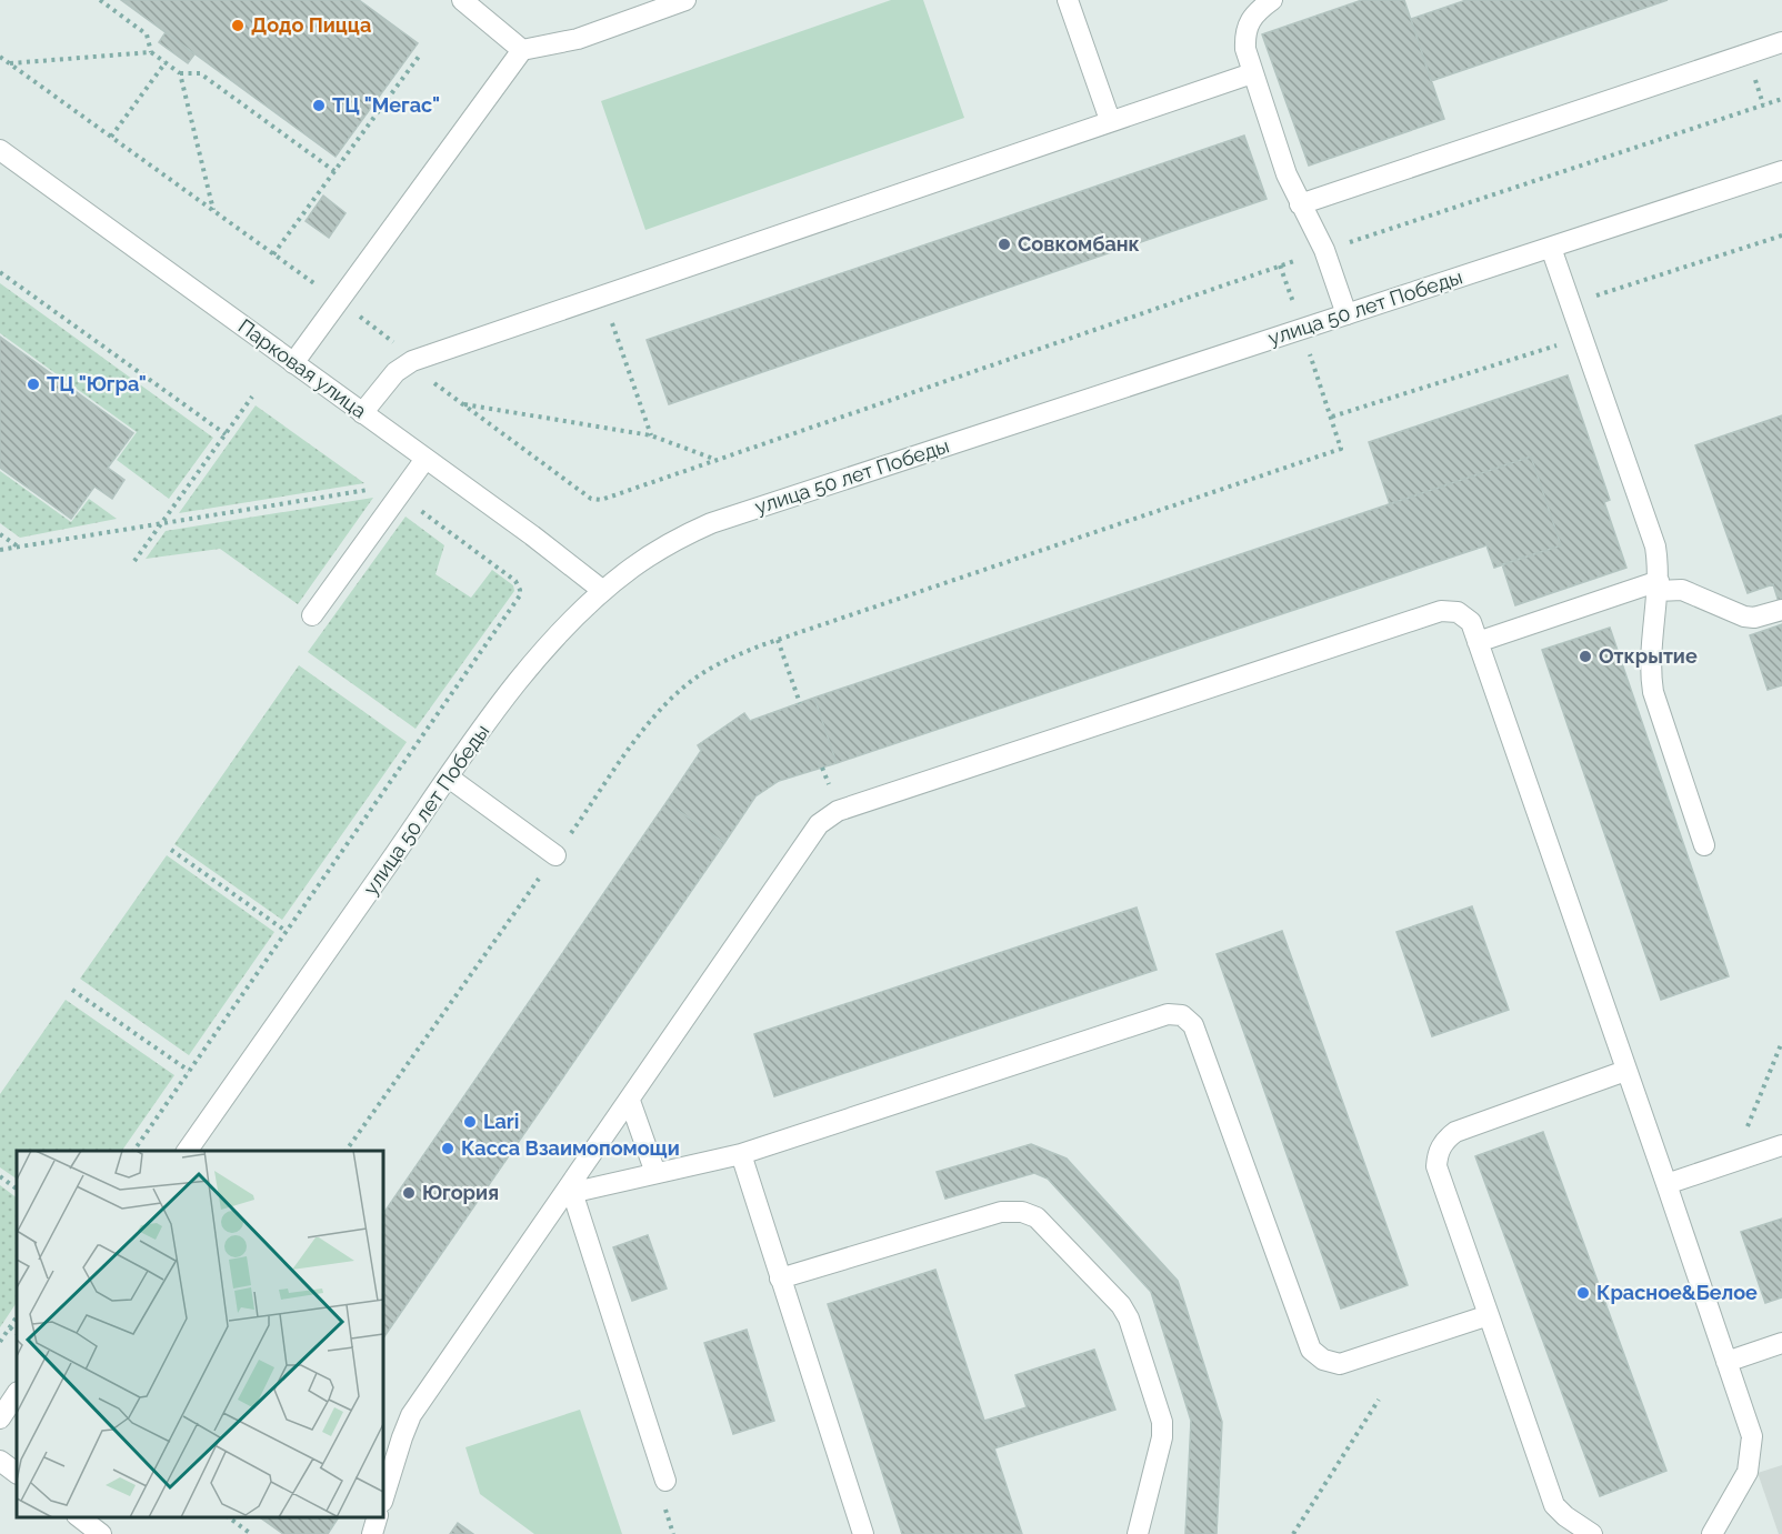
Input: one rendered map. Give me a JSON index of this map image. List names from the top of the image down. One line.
{"streets":{"street":["улица 50 лет Победы","Парковая улица"]},"crossings":[["улица 50 лет Победы","Парковая улица"]],"places":["Додо Пицца","ТЦ \"Мегас\"","Совкомбанк","ТЦ \"Югра\"","Открытие","Lari","Касса Взаимопомощи","Югория","Красное&Белое"]}
